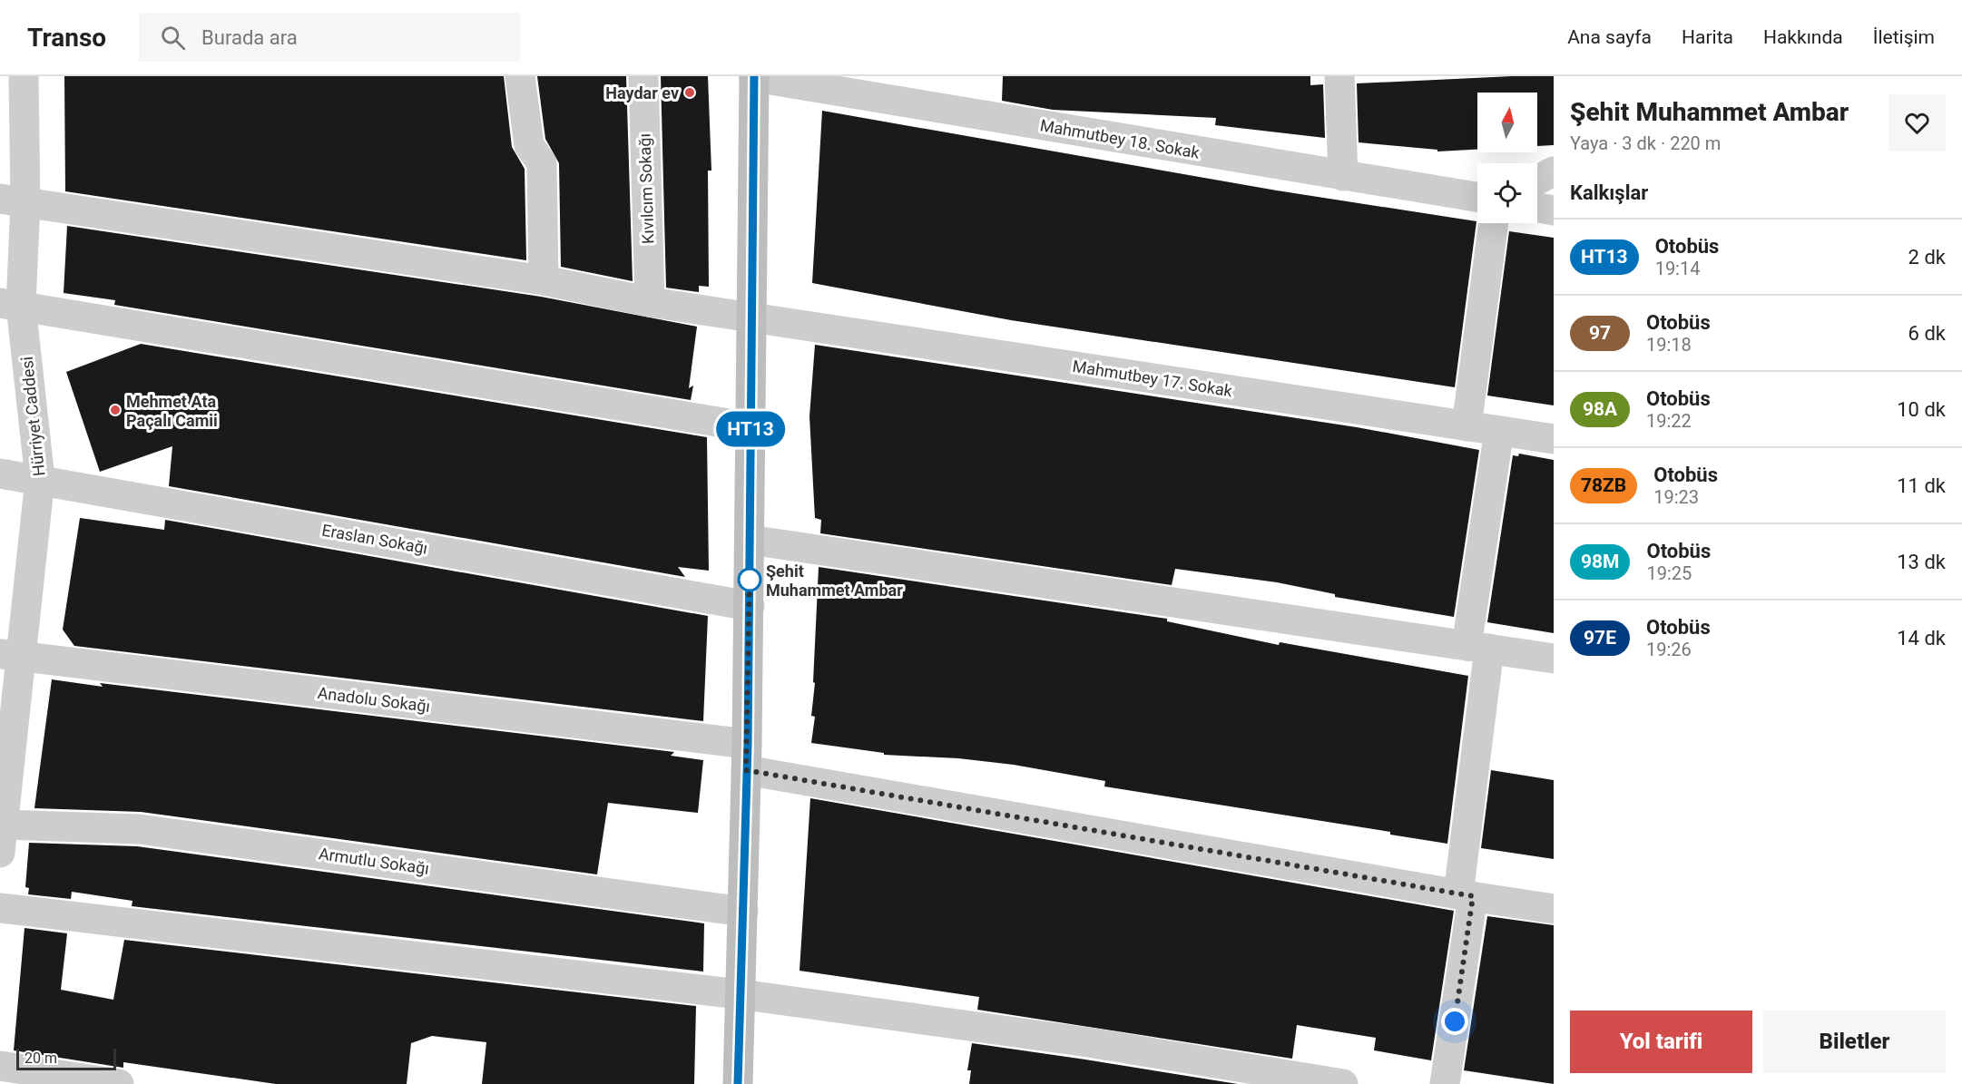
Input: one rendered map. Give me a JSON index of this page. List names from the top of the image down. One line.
{"streets":{"street":["Mahmutbey 18. Sokak","Kıvılcım Sokağı","Mahmutbey 17. Sokak","Hürriyet Caddesi","Eraslan Sokağı","Anadolu Sokağı","Armutlu Sokağı"]},"crossings":[["Kıvılcım Sokağı","Mahmutbey 17. Sokak"],["Mahmutbey 17. Sokak","Hürriyet Caddesi"],["Hürriyet Caddesi","Eraslan Sokağı"],["Hürriyet Caddesi","Anadolu Sokağı"],["Hürriyet Caddesi","Armutlu Sokağı"]],"places":["Haydar ev","Mehmet Ata Paçalı Camii","Şehit Muhammet Ambar"],"lines":["bus line HT13"],"scale_bar":"20 m","north":"top","page":{"header":"Transo","search":"Burada ara","nav":["Ana sayfa","Harita","Hakkında","İletişim"],"on_map":"HT13","heading":[["Şehit Muhammet Ambar","Yaya · 3 dk · 220 m"],"Kalkışlar"],"list":[{"mark":"HT13","name":"Otobüs","note":"19:14","value":"2 dk"},{"mark":"97","name":"Otobüs","note":"19:18","value":"6 dk"},{"mark":"98A","name":"Otobüs","note":"19:22","value":"10 dk"},{"mark":"78ZB","name":"Otobüs","note":"19:23","value":"11 dk"},{"mark":"98M","name":"Otobüs","note":"19:25","value":"13 dk"},{"mark":"97E","name":"Otobüs","note":"19:26","value":"14 dk"}],"buttons":["Yol tarifi","Biletler"],"scale":"20 m"}}
